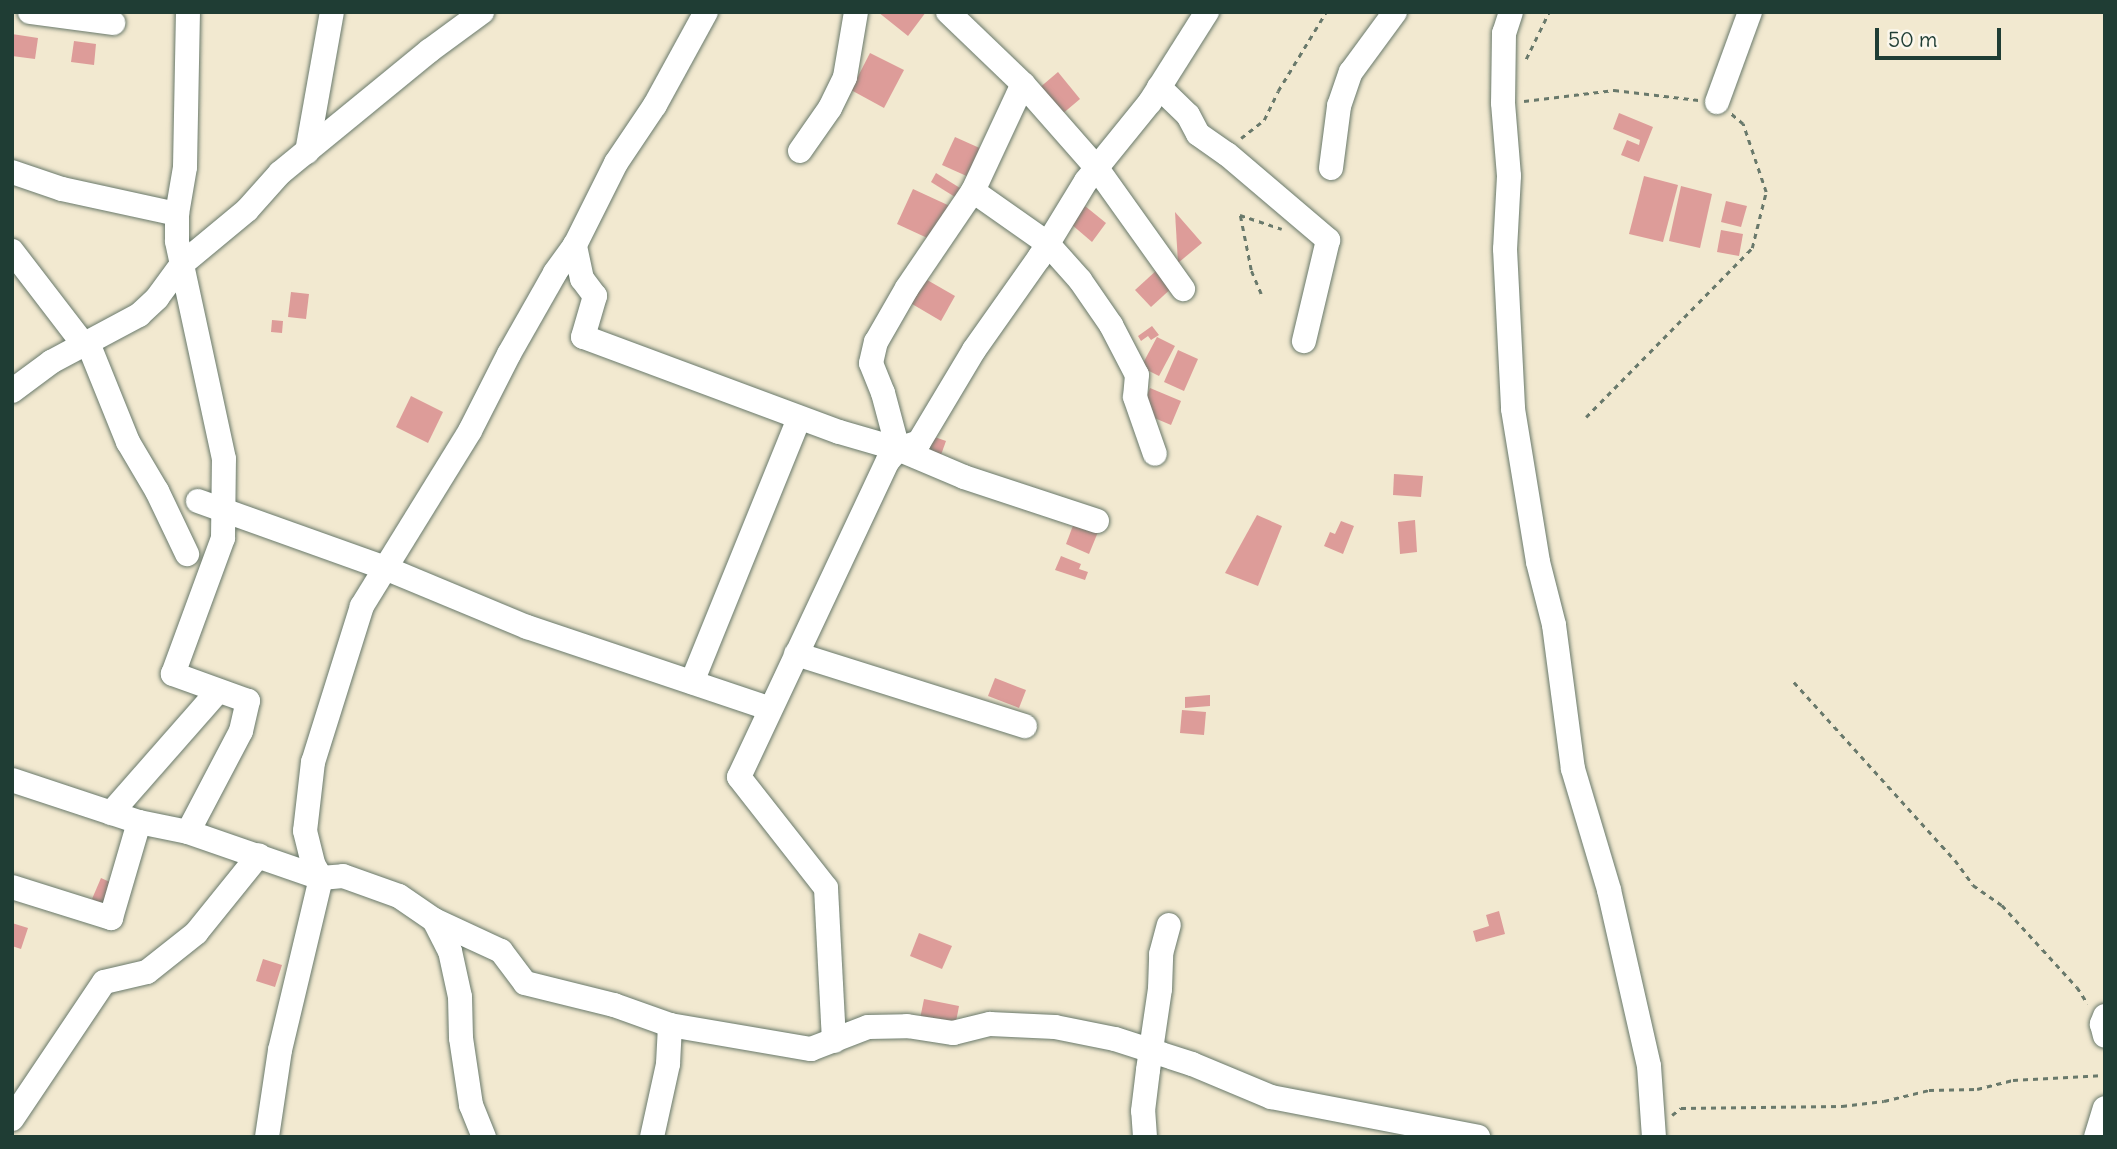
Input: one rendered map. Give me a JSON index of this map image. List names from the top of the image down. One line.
{"scale_bar":"50 m"}
